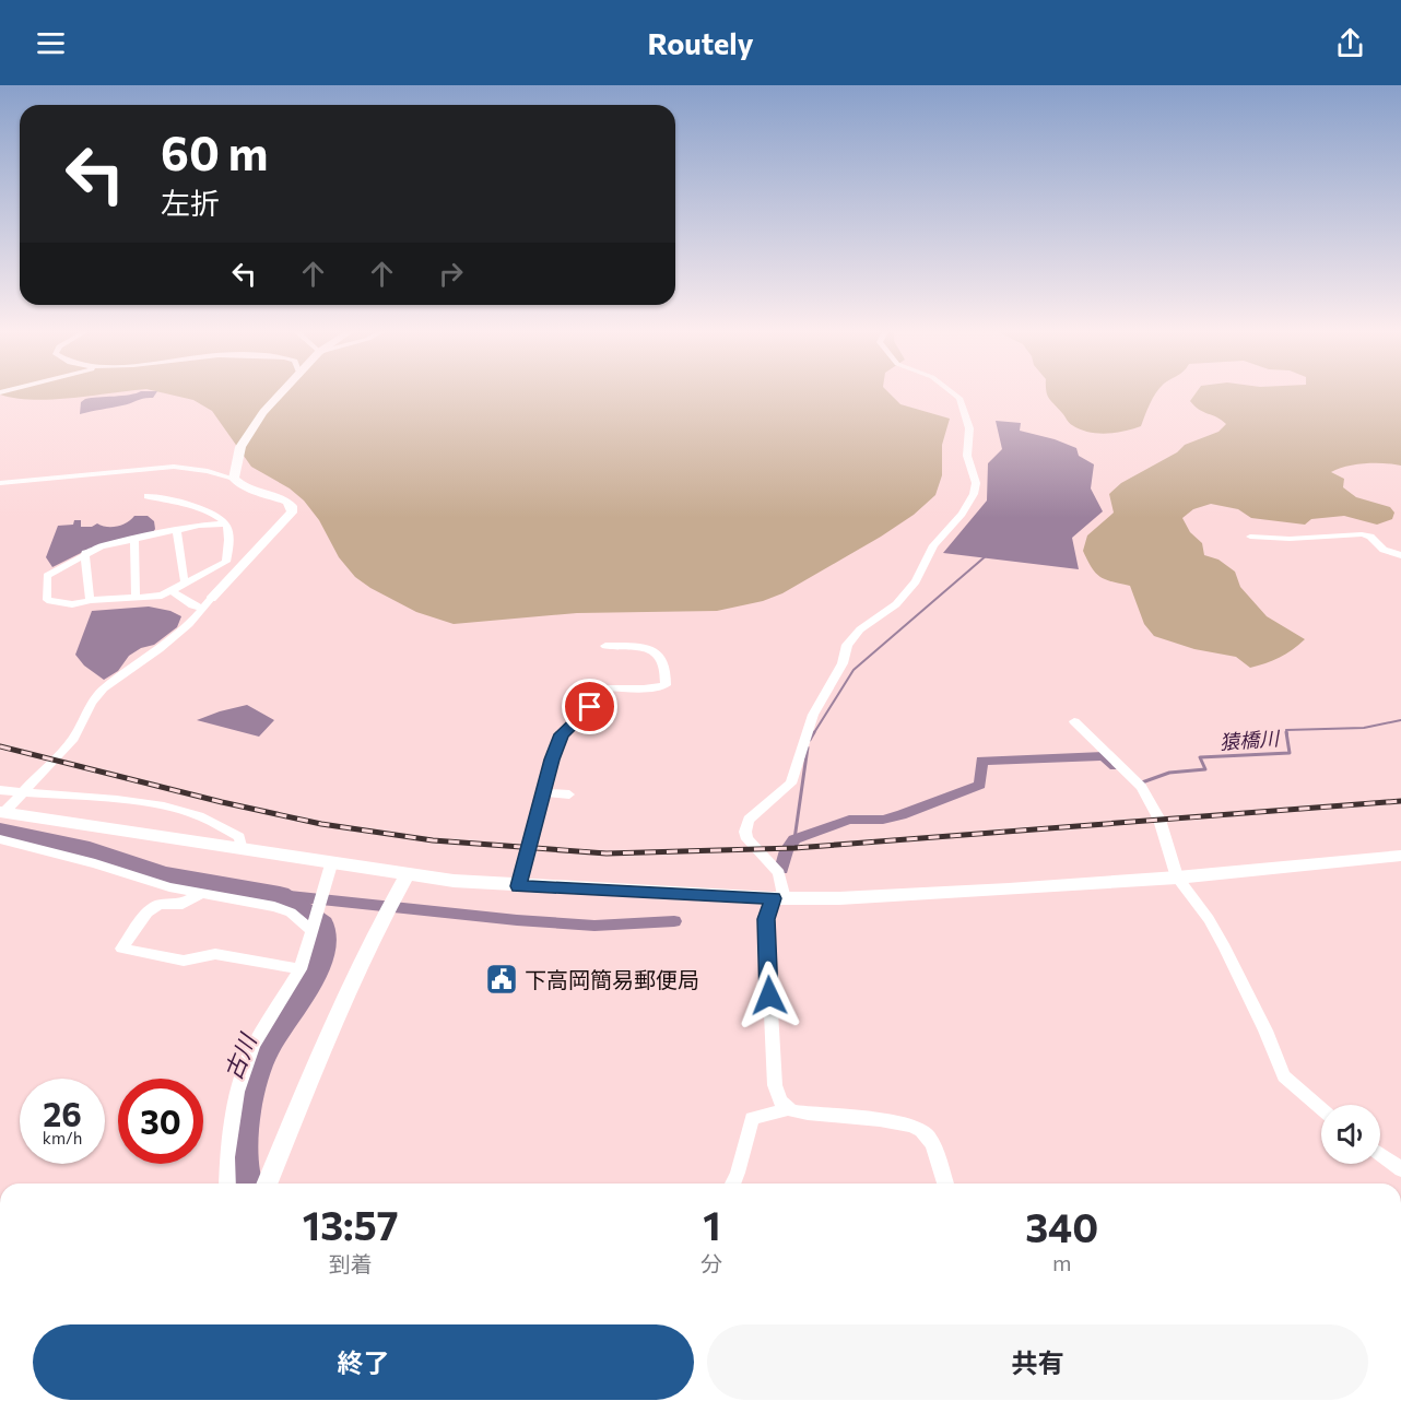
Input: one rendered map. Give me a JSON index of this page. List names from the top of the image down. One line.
{"water":["猿橋川","古川"],"places":{"public building":["下高岡簡易郵便局"]},"page":{"header":"Routely","turn":["60 m","左折"],"speed":"26 km/h","limit":"30","eta":["13:57","到着","1","分","340","m"],"buttons":["終了","共有"]}}
